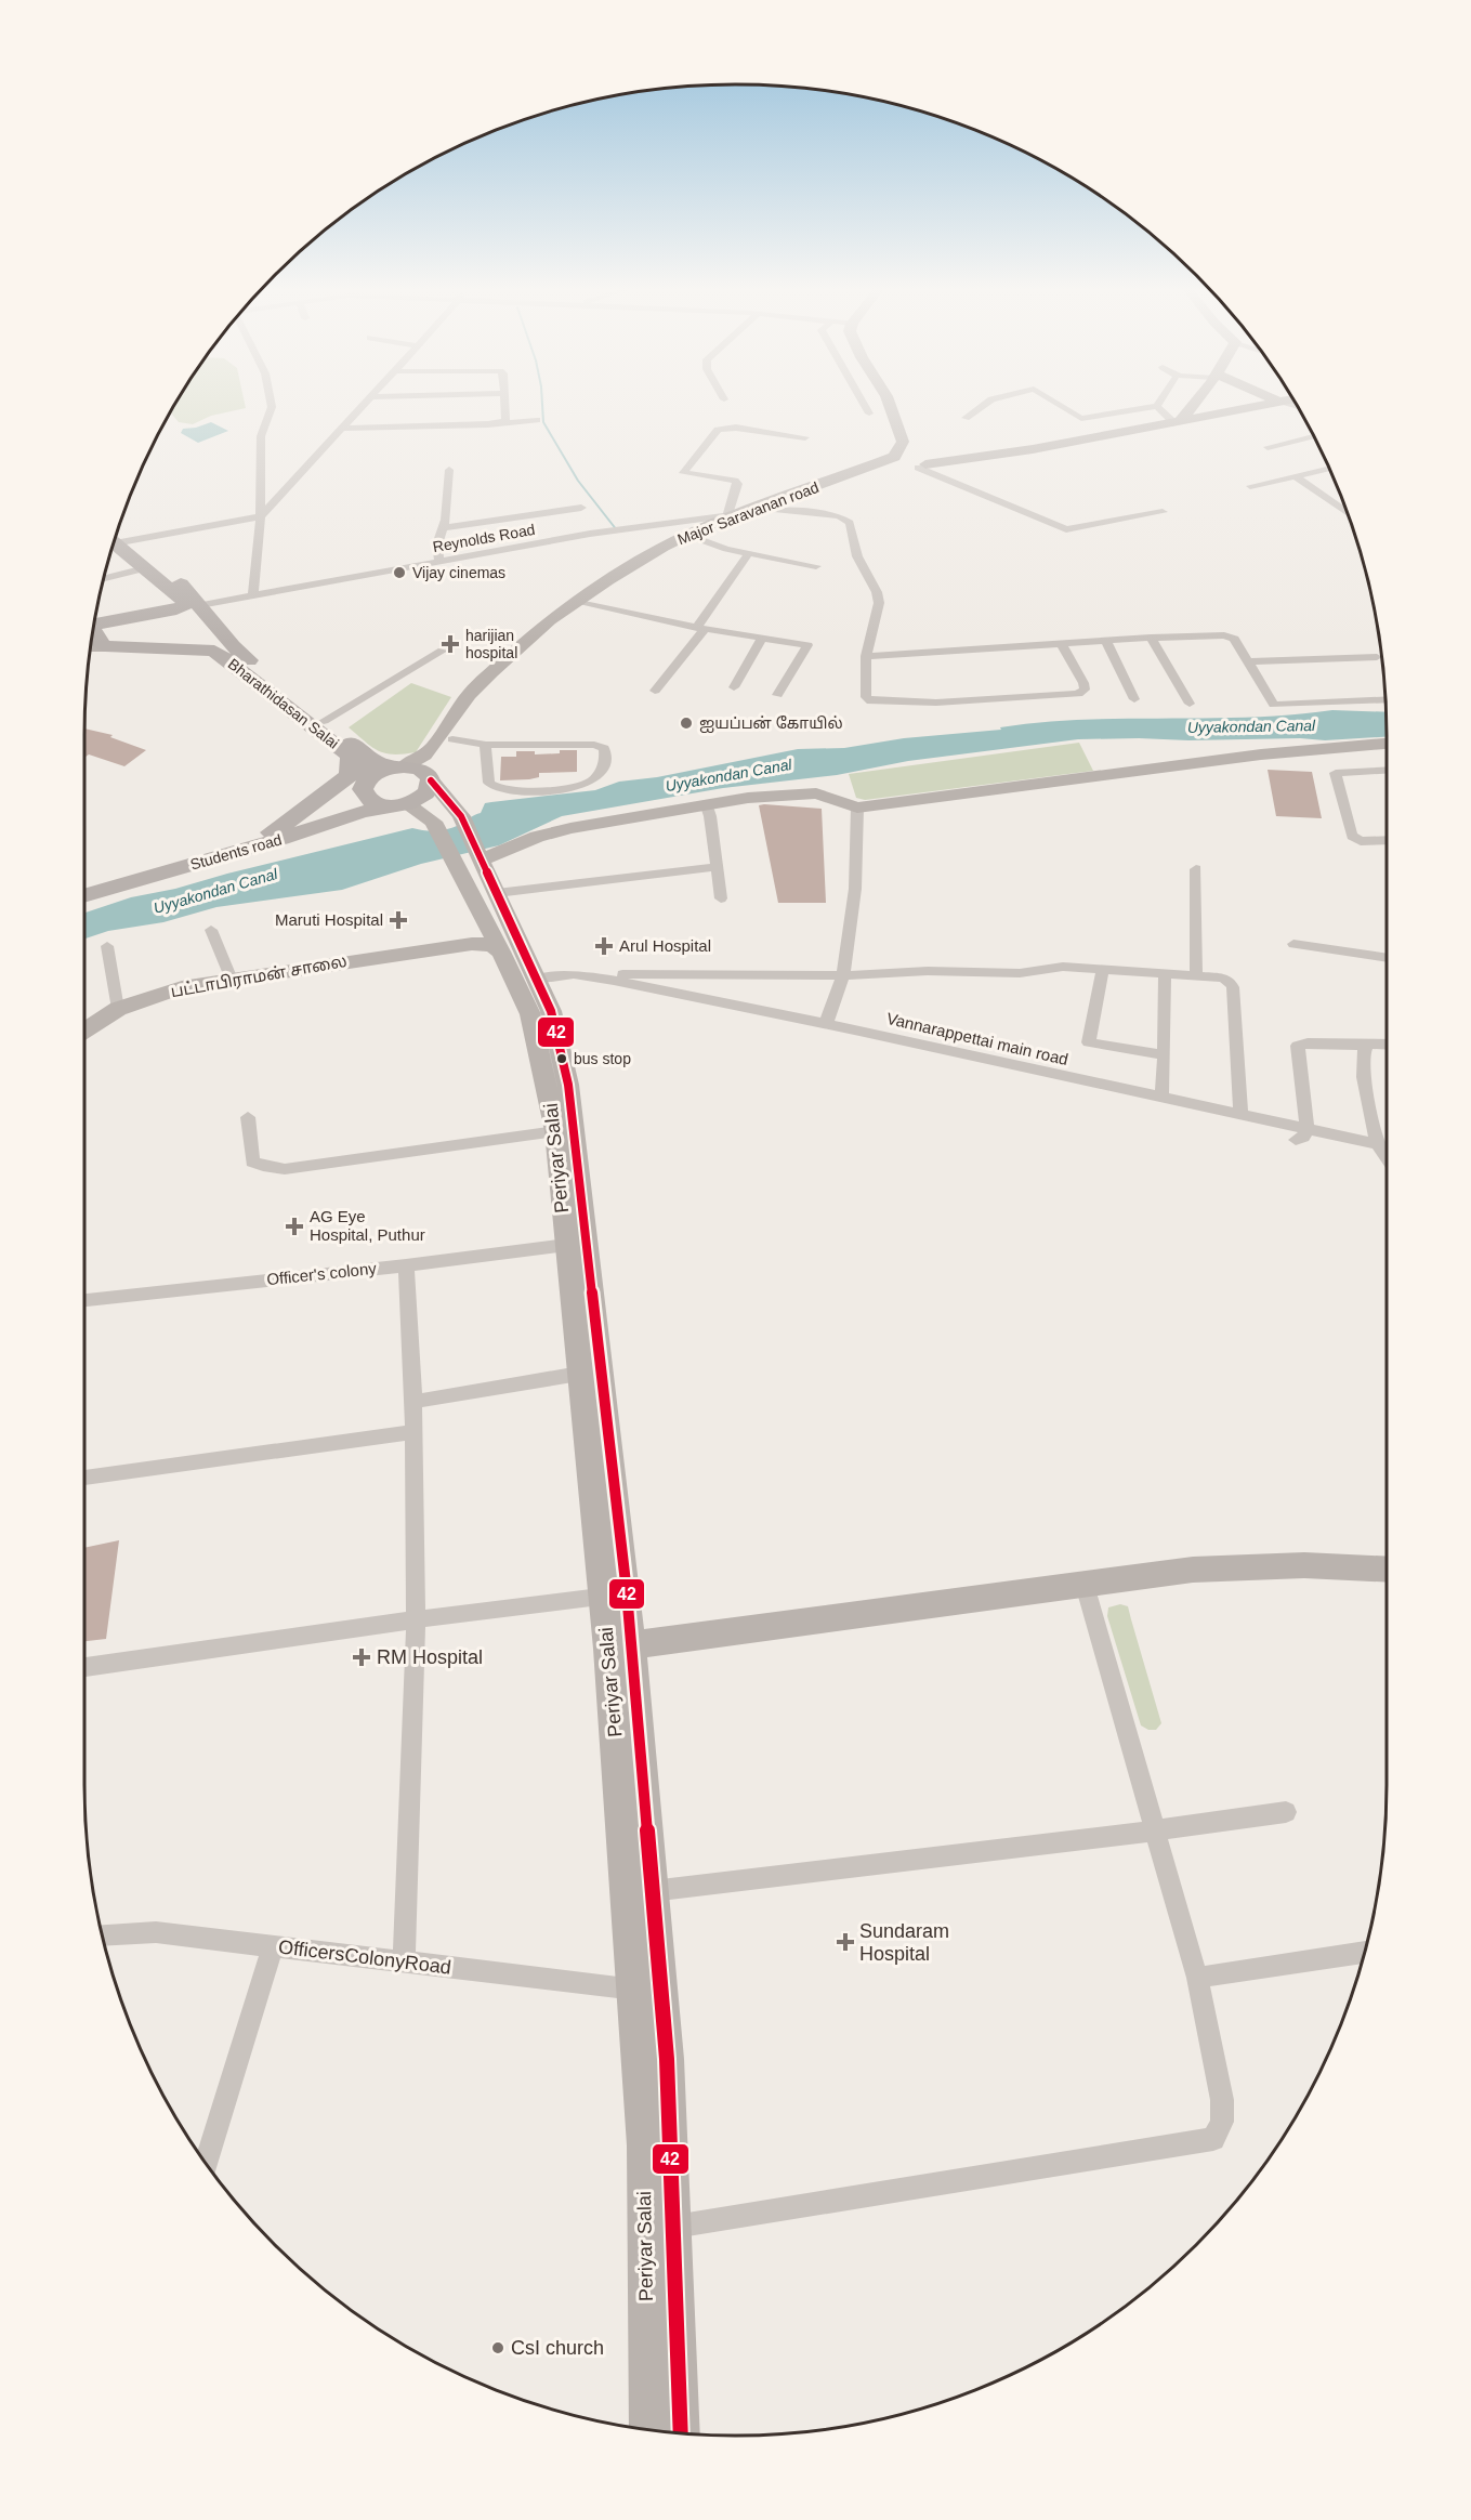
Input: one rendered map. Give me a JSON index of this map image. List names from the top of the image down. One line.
{"streets":{"main road":["Major Saravanan road","Bharathidasan Salai","Students road","பட்டாபிராமன் சாலை","Periyar Salai"],"street":["Reynolds Road","Vannarappettai main road","Officer's colony","OfficersColonyRoad"]},"crossings":[["Major Saravanan road","Reynolds Road"],["Major Saravanan road","Bharathidasan Salai"],["Major Saravanan road","Students road"],["Reynolds Road","Bharathidasan Salai"],["Bharathidasan Salai","Students road"],["Bharathidasan Salai","Periyar Salai"],["Vannarappettai main road","Periyar Salai"],["Periyar Salai","Officer's colony"],["Periyar Salai","OfficersColonyRoad"]],"water":["Uyyakondan Canal"],"places":{"other":["Vijay cinemas","ஐயப்பன் கோயில்","bus stop","CsI church"],"health":["harijian hospital","Maruti Hospital","Arul Hospital","AG Eye Hospital, Puthur","RM Hospital","Sundaram Hospital"]},"lines":["transit line 42"]}
